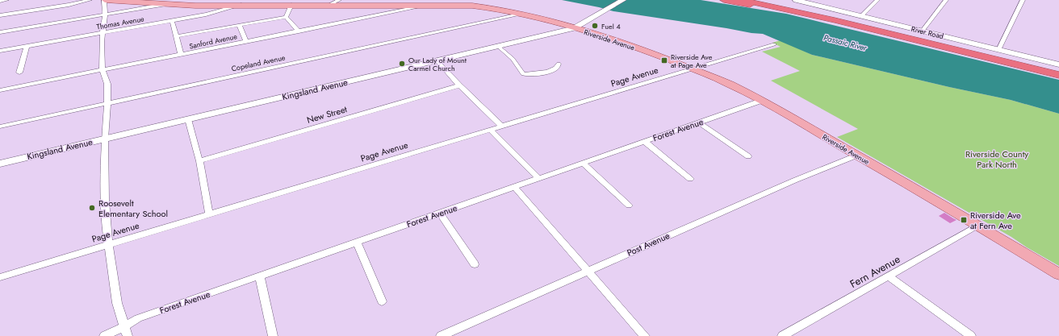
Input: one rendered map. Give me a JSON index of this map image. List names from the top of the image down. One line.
{"streets":{"main road":["River Road","Riverside Avenue","Kingsland Avenue"],"street":["Thomas Avenue","Sanford Avenue","Copeland Avenue","Page Avenue","New Street","Forest Avenue","Post Avenue","Fern Avenue"]},"crossings":[["Thomas Avenue","Riverside Avenue"],["Riverside Avenue","Sanford Avenue"],["Riverside Avenue","Copeland Avenue"],["Riverside Avenue","Page Avenue"],["Riverside Avenue","Kingsland Avenue"],["Riverside Avenue","Forest Avenue"],["Riverside Avenue","Post Avenue"],["Riverside Avenue","Fern Avenue"]],"water":["Passaic River"],"parks":["Riverside County Park North"],"places":{"other":["Fuel 4","Our Lady of Mount Carmel Church","Roosevelt Elementary School"],"transit":["Riverside Ave at Page Ave","Riverside Ave at Fern Ave"]}}
